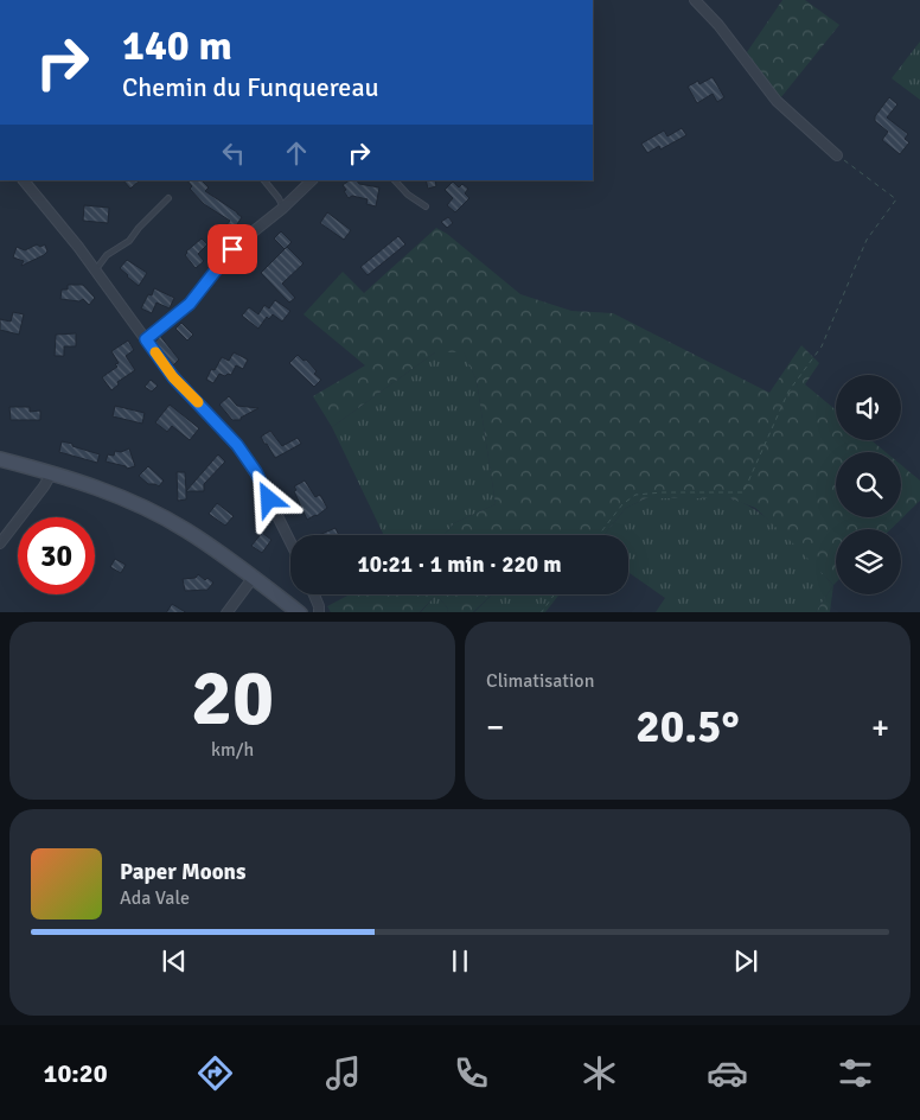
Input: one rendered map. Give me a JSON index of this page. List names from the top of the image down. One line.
{"page":{"turn":["140 m","Chemin du Funquereau"],"limit":"30","trip":"10:21 · 1 min · 220 m","tile":[["20","km/h"],"Climatisation"],"heat":["−","20.5°","+"],"song":["Paper Moons","Ada Vale"],"tabs":"10:20"}}
